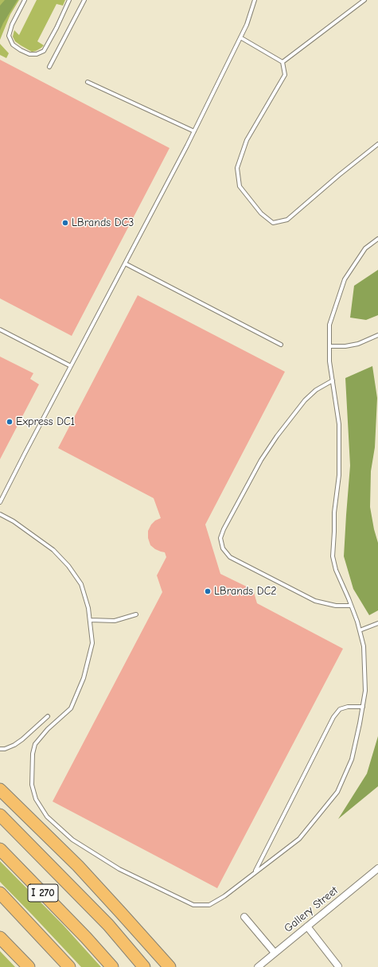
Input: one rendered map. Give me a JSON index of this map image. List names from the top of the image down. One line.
{"streets":{"highway":["I 270"],"street":["Gallery Street"]},"places":["LBrands DC3","Express DC1","LBrands DC2"]}
